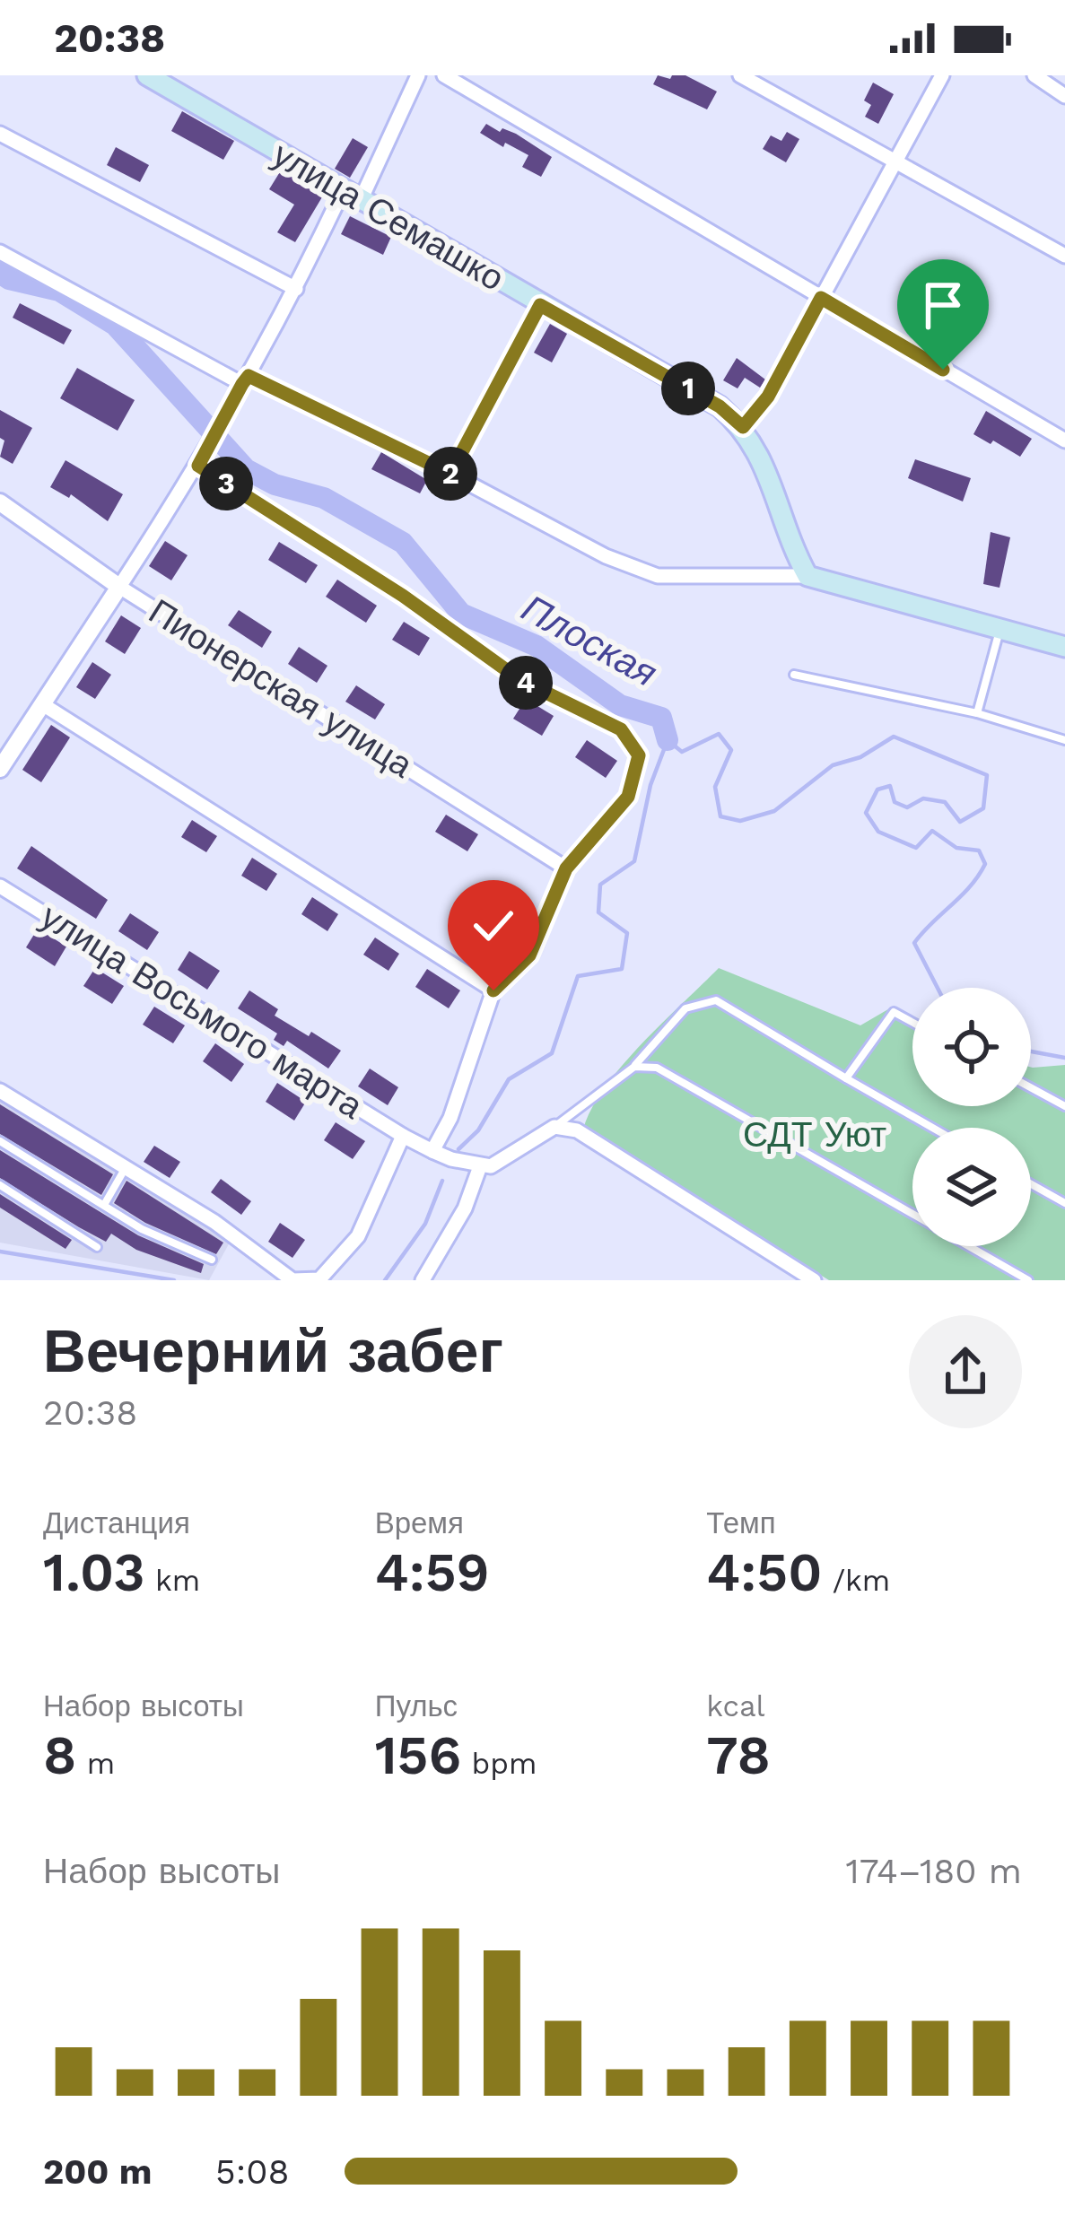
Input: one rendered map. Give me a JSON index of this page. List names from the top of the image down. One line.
{"streets":{"main road":["улица Семашко"],"street":["Пионерская улица","улица Восьмого марта"]},"water":["Плоская"],"parks":["СДТ Уют"],"page":{"status":"20:38","pins":["1","2","3","4"],"heading":["Вечерний забег","20:38"],"stats":[["Дистанция","1.03 km"],["Время","4:59"],["Темп","4:50 /km"],["Набор высоты","8 m"],["Пульс","156 bpm"],["kcal","78"]],"chart":["Набор высоты","174–180 m"],"list":[{"name":"200 m","note":"5:08"}]}}
